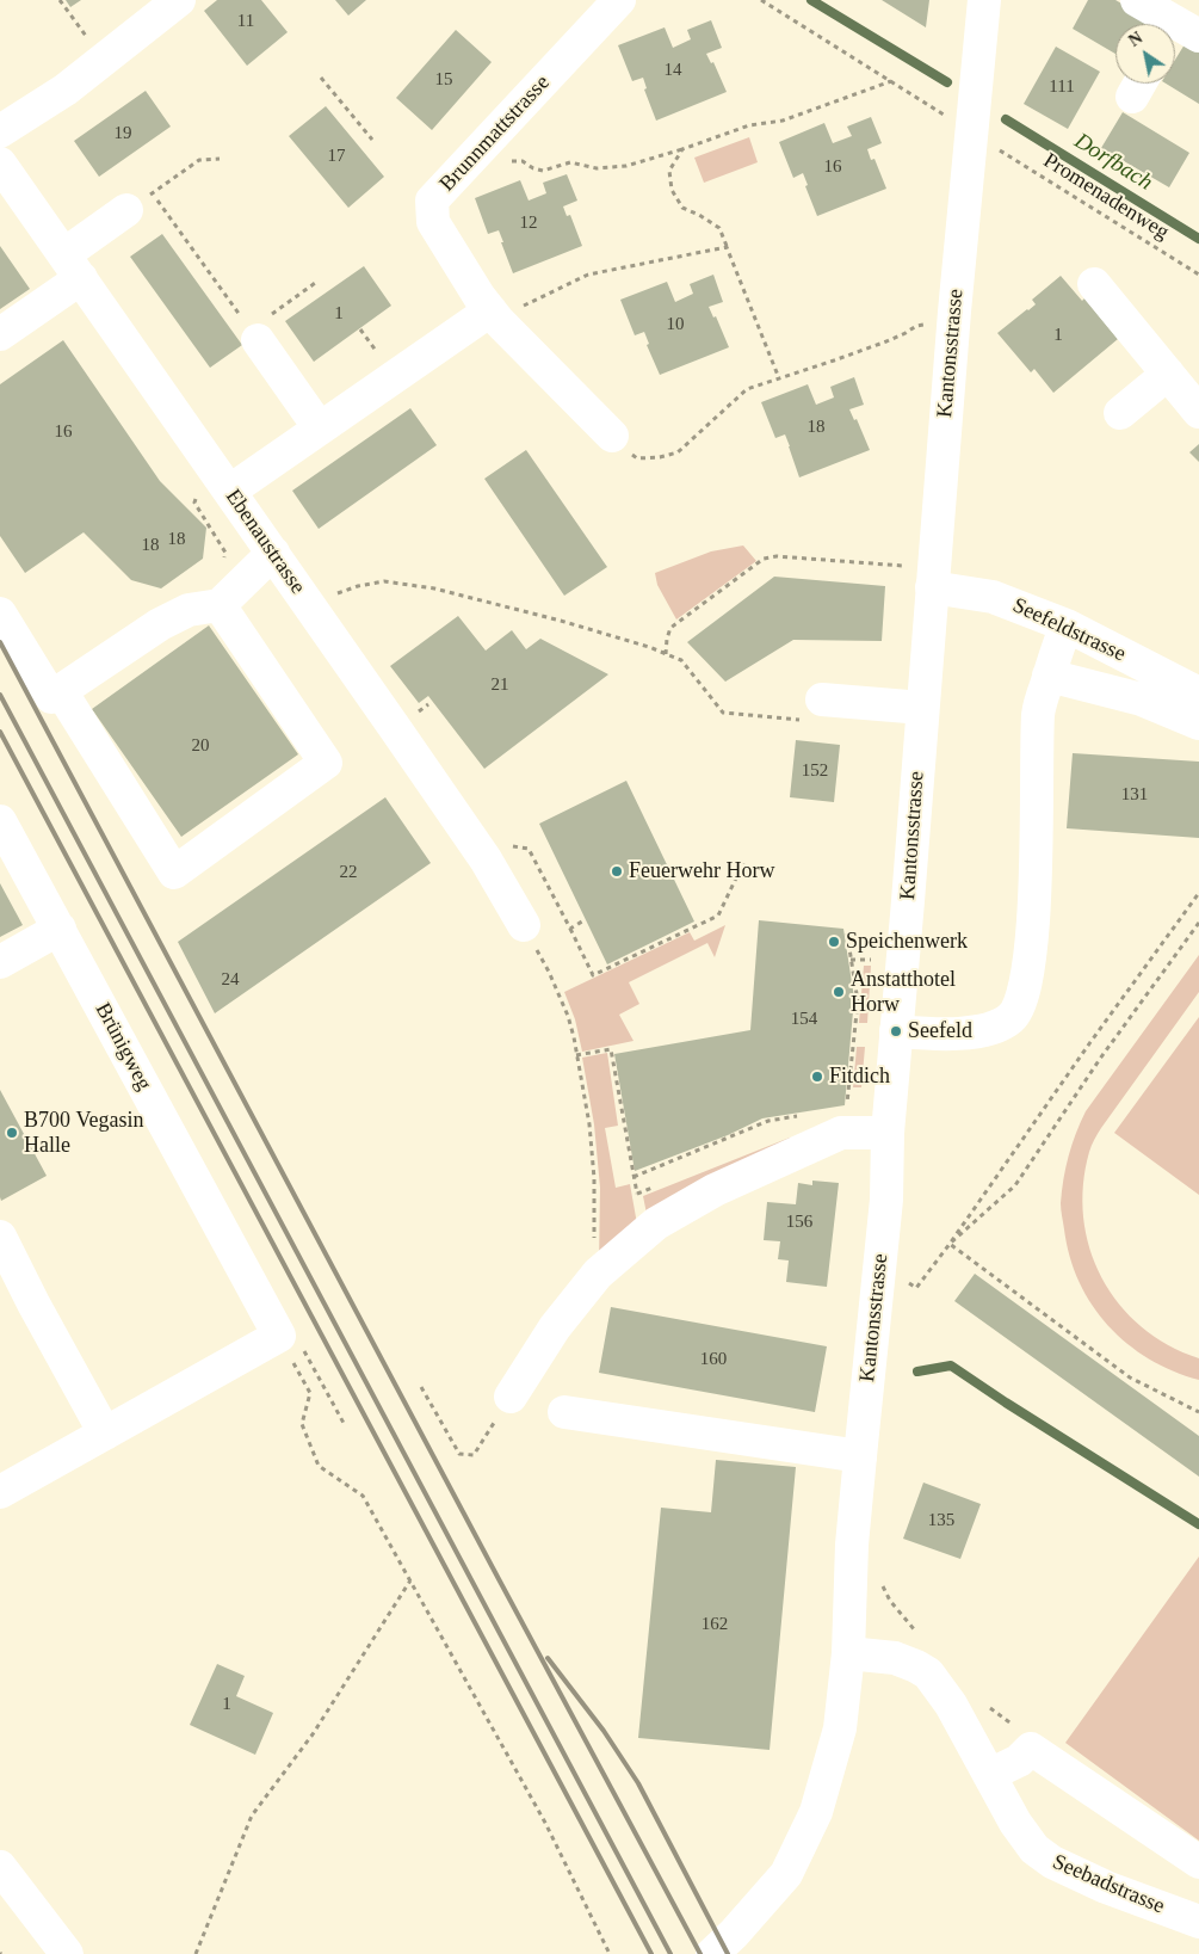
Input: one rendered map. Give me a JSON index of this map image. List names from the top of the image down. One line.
{"streets":{"street":["Brunnmattstrasse","Kantonsstrasse","Ebenaustrasse","Seefeldstrasse","Brünigweg","Seebadstrasse"],"path":["Promenadenweg"]},"crossings":[["Kantonsstrasse","Seefeldstrasse"],["Kantonsstrasse","Seebadstrasse"]],"water":["Dorfbach"],"places":["Feuerwehr Horw","Speichenwerk","Anstatthotel Horw","Seefeld","Fitdich","B700 Vegasin Halle"],"house_numbers":["11","14","15","111","19","17","16","12","1","10","1","18","16","18","18","21","20","152","131","22","24","154","156","160","135","162","1"],"north":"top left"}
